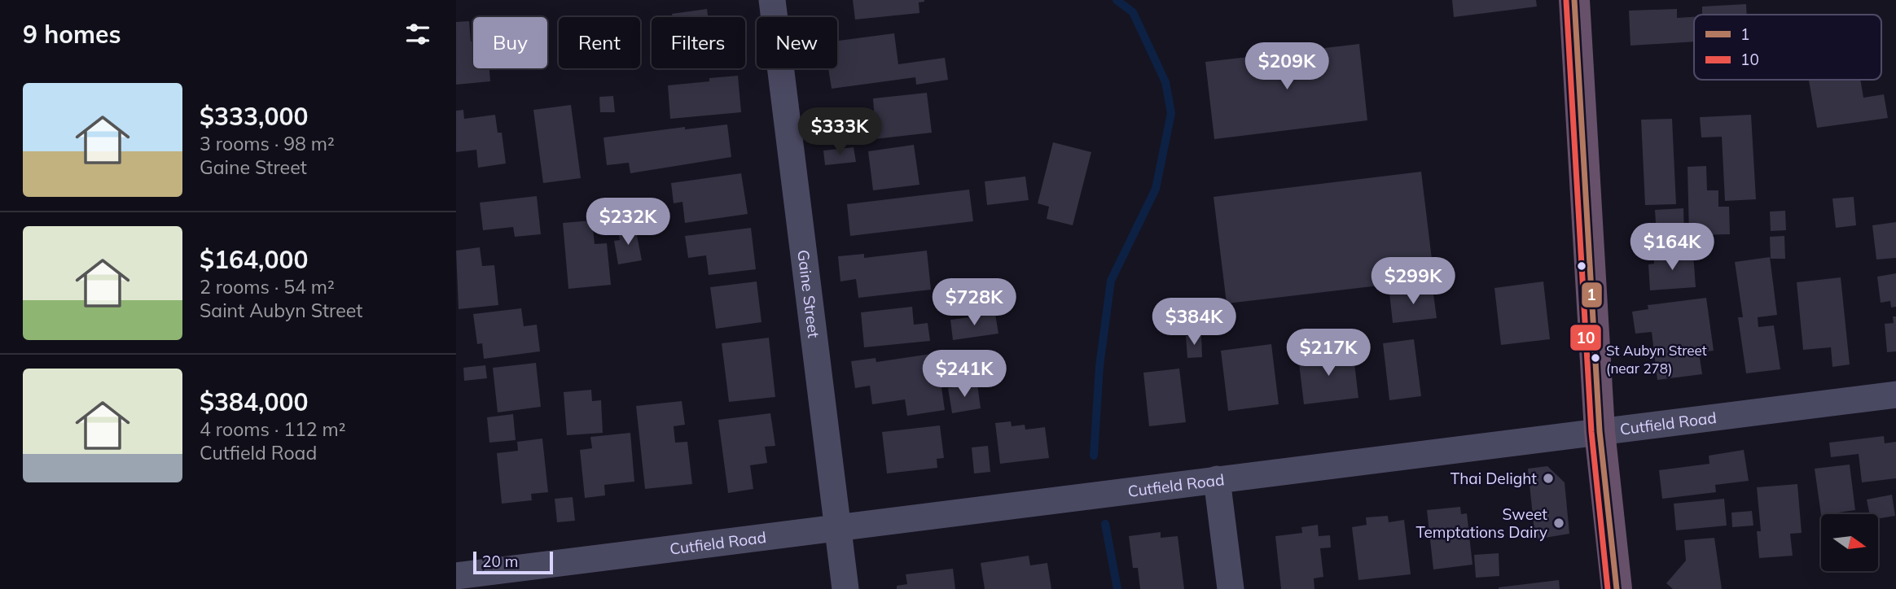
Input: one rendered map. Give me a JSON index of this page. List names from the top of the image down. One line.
{"streets":{"street":["Gaine Street","Cutfield Road"]},"crossings":[["Gaine Street","Cutfield Road"]],"places":["St Aubyn Street (near 278)","Thai Delight","Sweet Temptations Dairy"],"lines":["transit line 1","transit line 10"],"legend":["1","10"],"scale_bar":"20 m","north":"right","page":{"heading":"9 homes","chip":["Buy","Rent","Filters","New"],"price":["$209K","$333K","$232K","$164K","$299K","$728K","$384K","$217K","$241K"],"list":[{"name":"$333,000","note":"3 rooms · 98 m² · Gaine Street"},{"name":"$164,000","note":"2 rooms · 54 m² · Saint Aubyn Street"},{"name":"$384,000","note":"4 rooms · 112 m² · Cutfield Road"}],"scale":"20 m"}}
